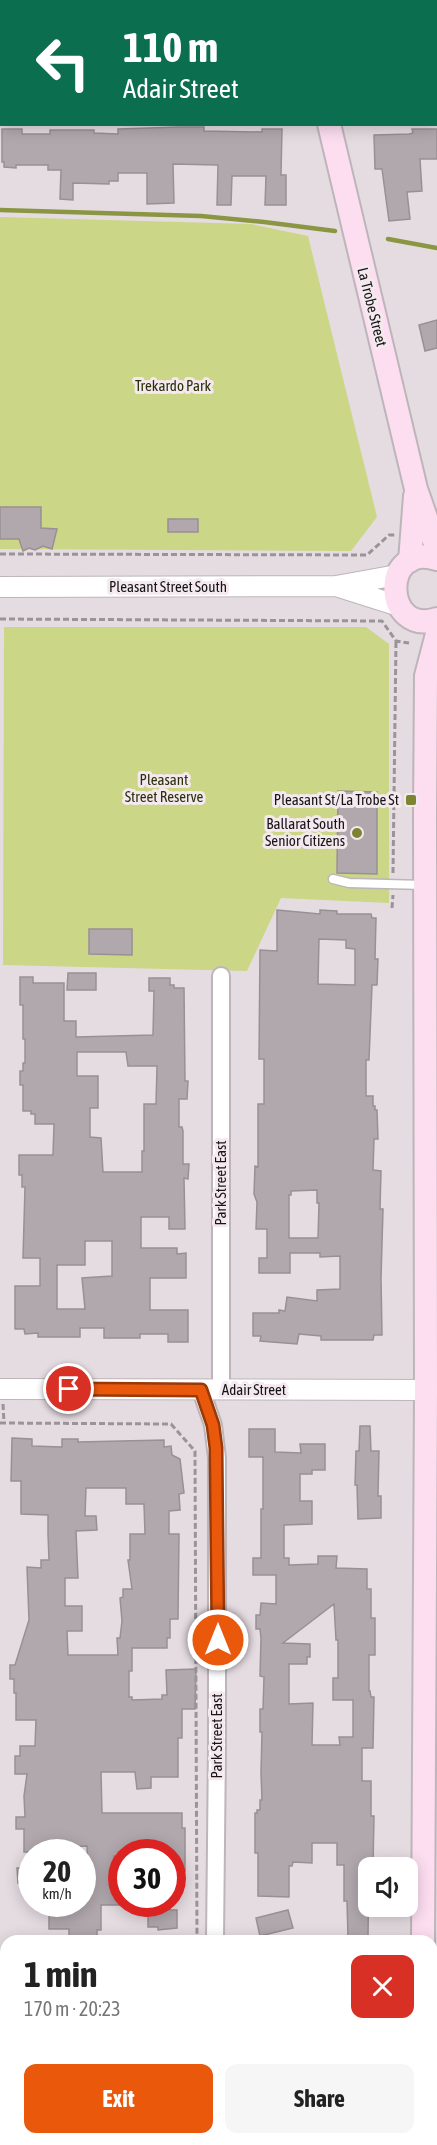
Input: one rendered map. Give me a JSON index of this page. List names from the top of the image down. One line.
{"streets":{"main road":["La Trobe Street"],"street":["Pleasant Street South","Park Street East","Adair Street"]},"crossings":[["La Trobe Street","Pleasant Street South"],["Park Street East","Adair Street"]],"parks":["Trekardo Park","Pleasant Street Reserve"],"places":{"transit":["Pleasant St/La Trobe St"],"other":["Ballarat South Senior Citizens"]},"page":{"turn":["110 m","Adair Street"],"speed":"20 km/h","limit":"30","heading":["1 min","170 m · 20:23"],"buttons":["Exit","Share"]}}
